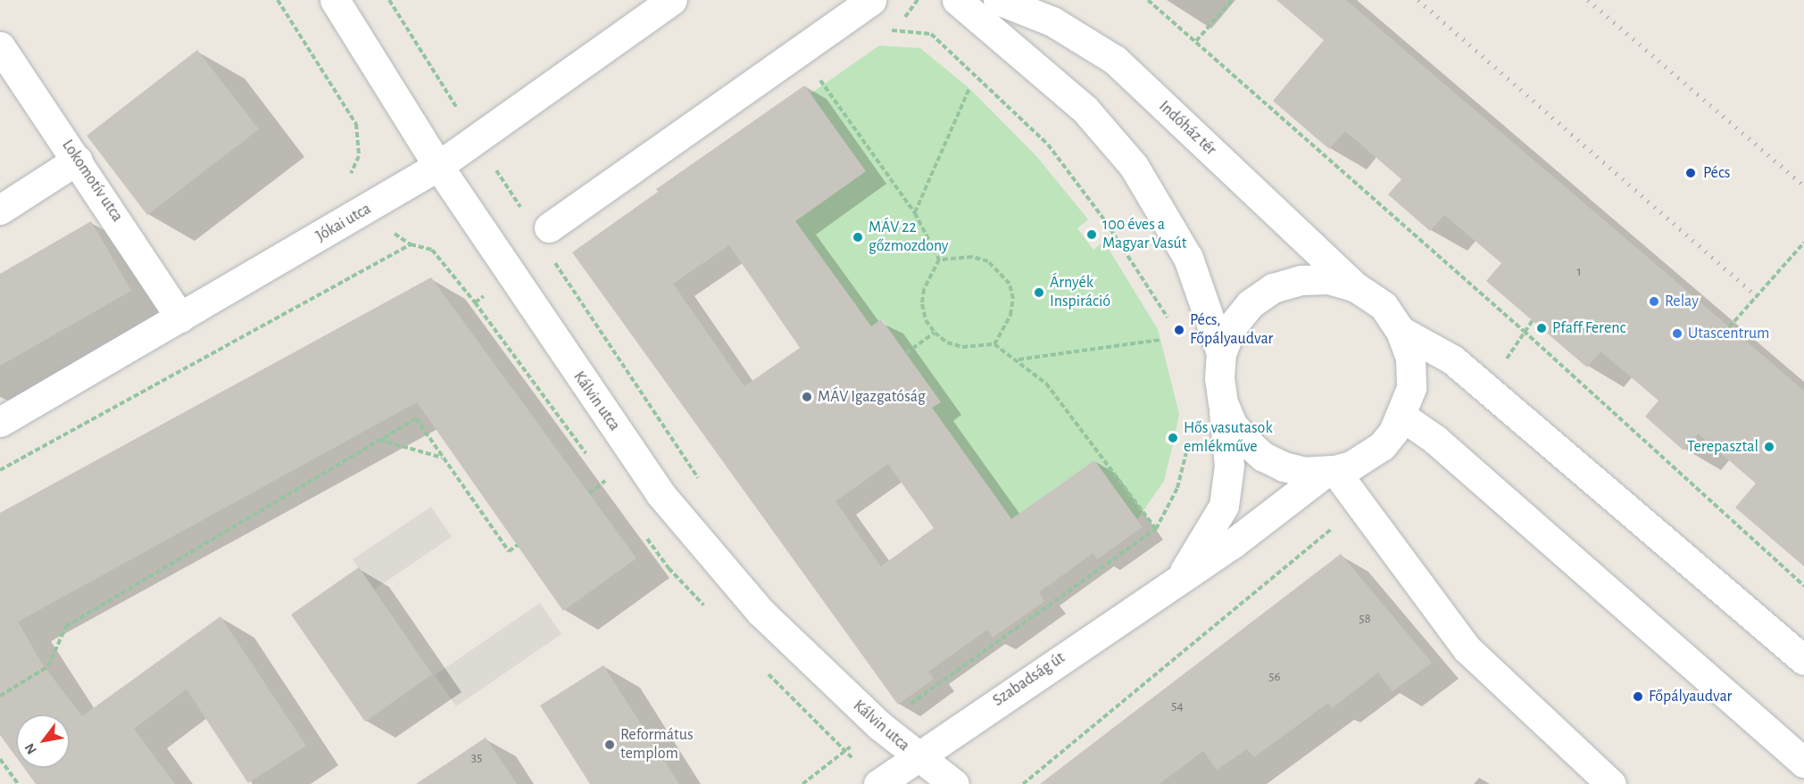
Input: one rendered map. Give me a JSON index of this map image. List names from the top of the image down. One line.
{"streets":{"street":["Indóház tér","Lokomotív utca","Jókai utca","Kálvin utca","Szabadság út"]},"crossings":[["Indóház tér","Szabadság út"],["Lokomotív utca","Jókai utca"],["Jókai utca","Kálvin utca"],["Kálvin utca","Szabadság út"]],"places":["Pécs","100 éves a Magyar Vasút","MÁV 22 gőzmozdony","Árnyék Inspiráció","Relay","Pfaff Ferenc","Pécs, Főpályaudvar","Utascentrum","MÁV Igazgatóság","Hős vasutasok emlékműve","Terepasztal","Főpályaudvar","Református templom"],"house_numbers":["1","58","56","54","35"],"north":"bottom left"}
